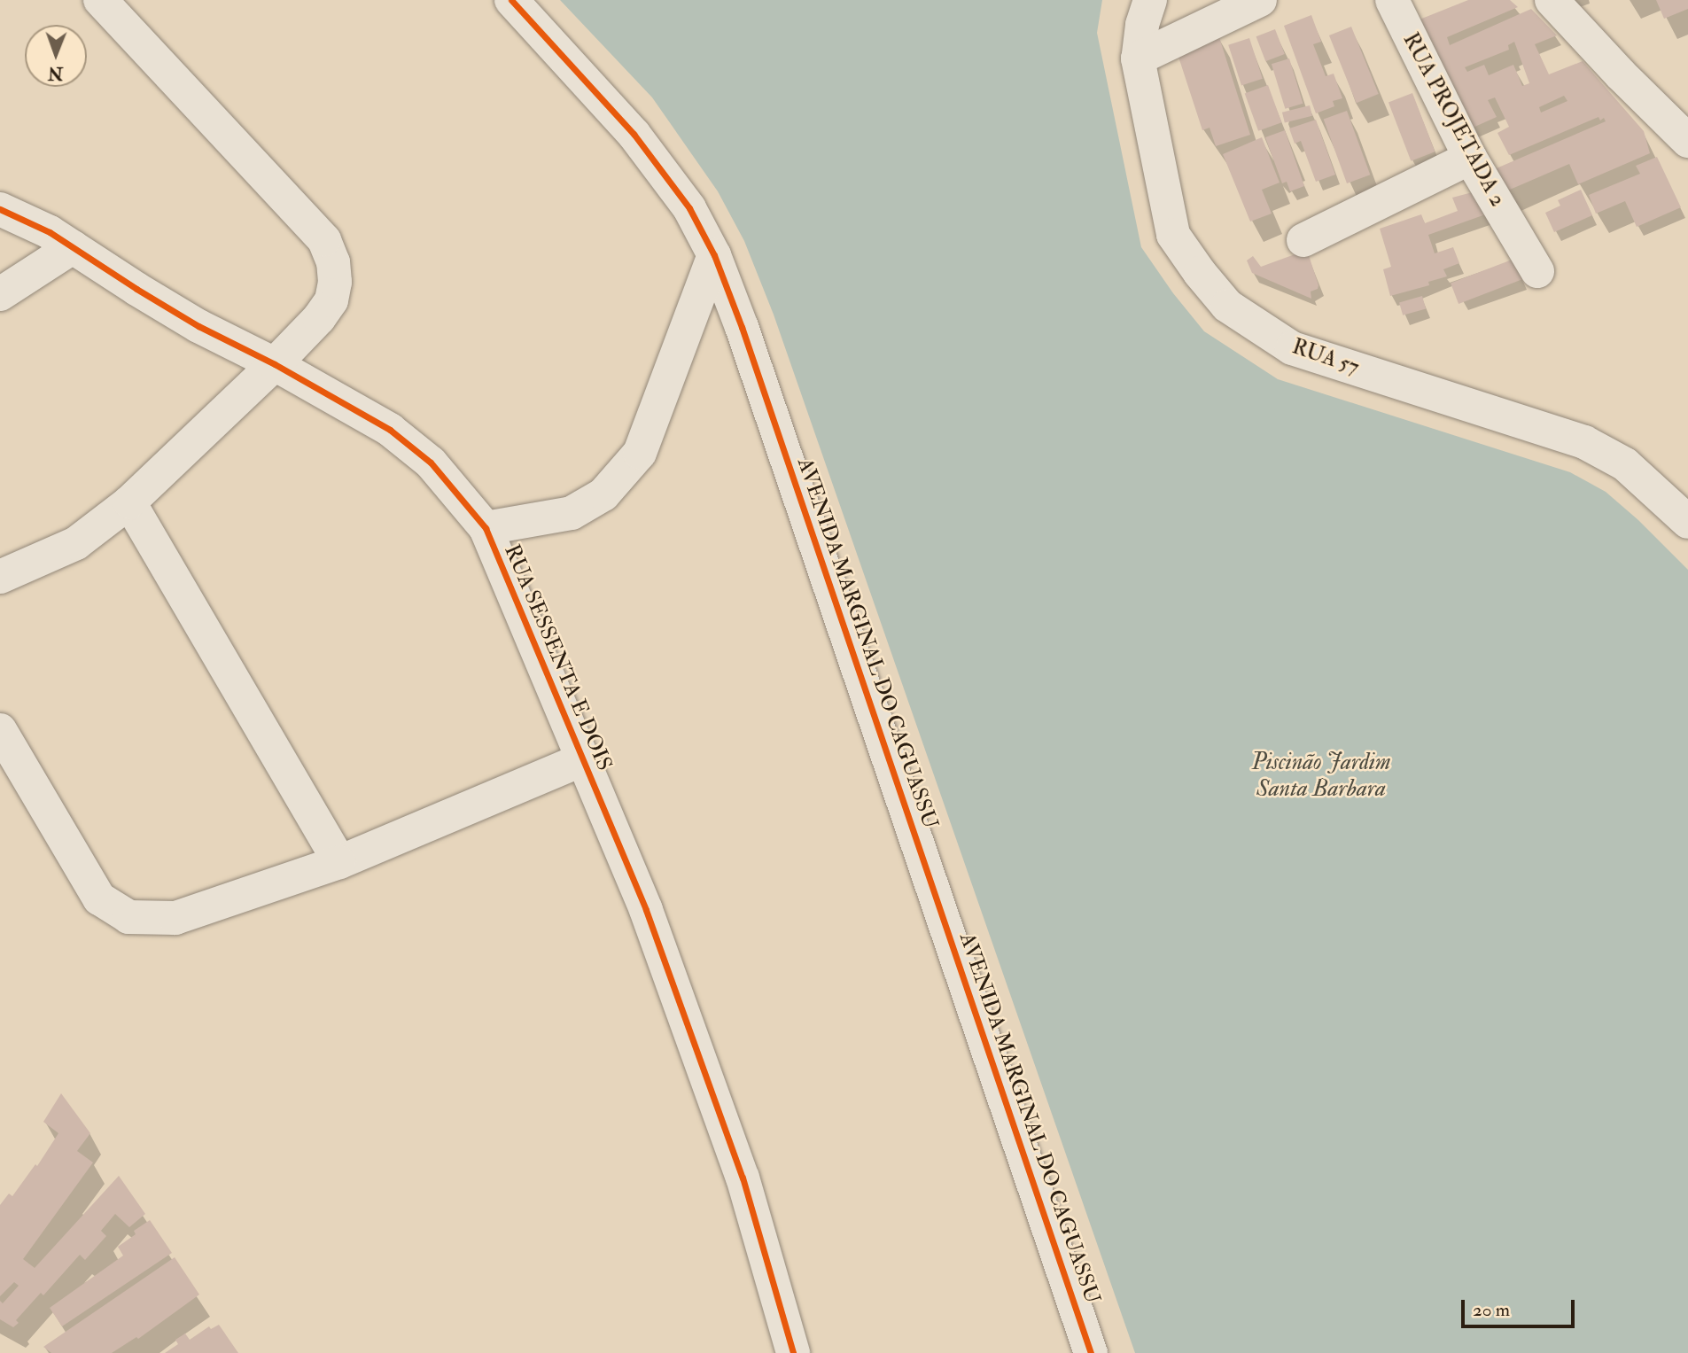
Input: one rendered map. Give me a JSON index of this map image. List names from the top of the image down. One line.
{"streets":{"street":["RUA PROJETADA 2","RUA 57","AVENIDA MARGINAL DO CAGUASSU","RUA SESSENTA E DOIS"]},"water":["Piscinão Jardim Santa Barbara"],"scale_bar":"20 m","north":"bottom"}
